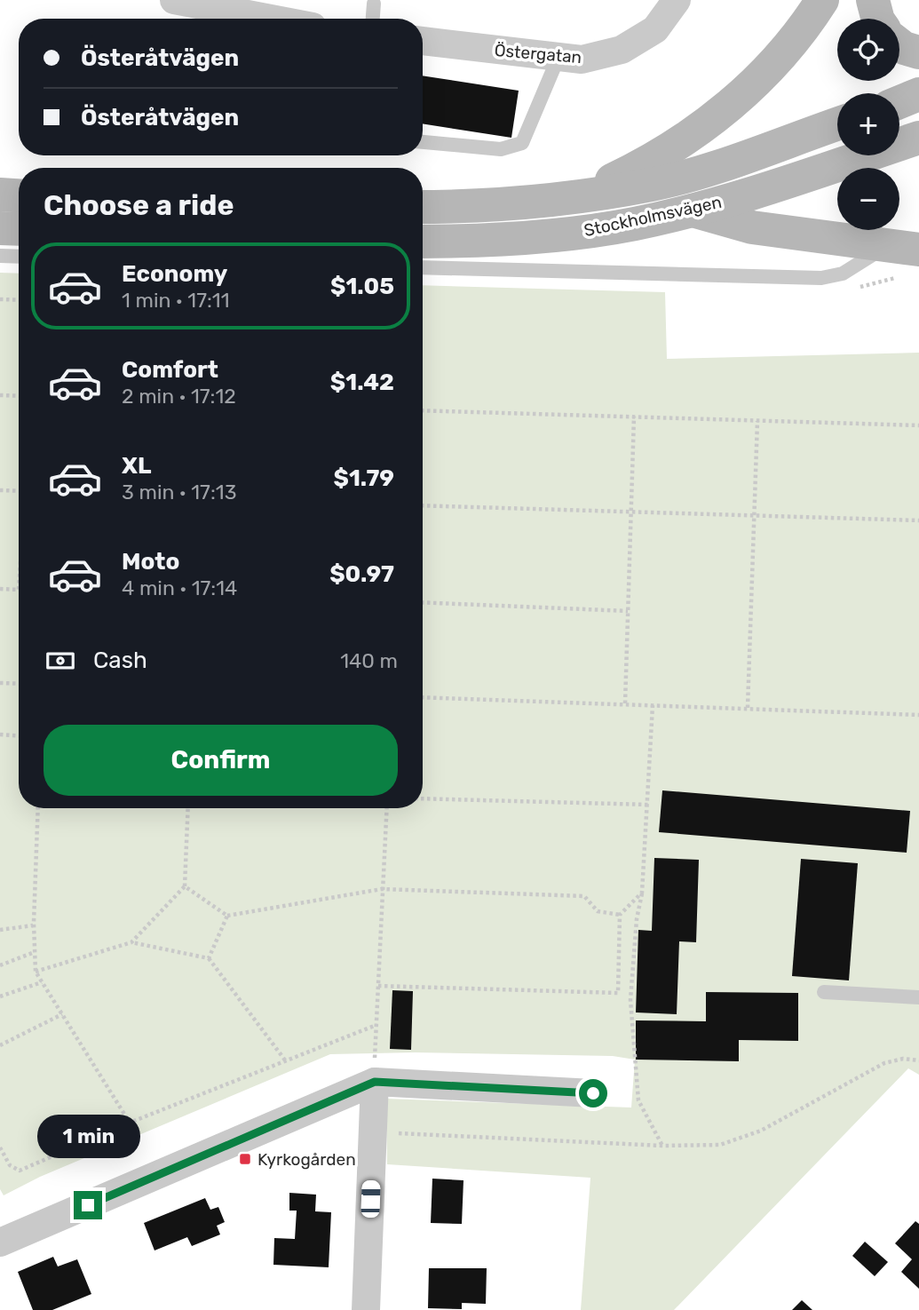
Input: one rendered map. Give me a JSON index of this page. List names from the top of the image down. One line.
{"streets":{"main road":["Stockholmsvägen"],"street":["Östergatan"]},"places":{"transit":["Kyrkogården"]},"page":{"map_buttons":["+","−"],"banner":["Österåtvägen","Österåtvägen"],"heading":"Choose a ride","list":[{"name":"Economy","note":"1 min · 17:11","value":"$1.05"},{"name":"Comfort","note":"2 min · 17:12","value":"$1.42"},{"name":"XL","note":"3 min · 17:13","value":"$1.79"},{"name":"Moto","note":"4 min · 17:14","value":"$0.97"}],"pay":["Cash","140 m"],"buttons":"Confirm","bubble":"1 min"}}
